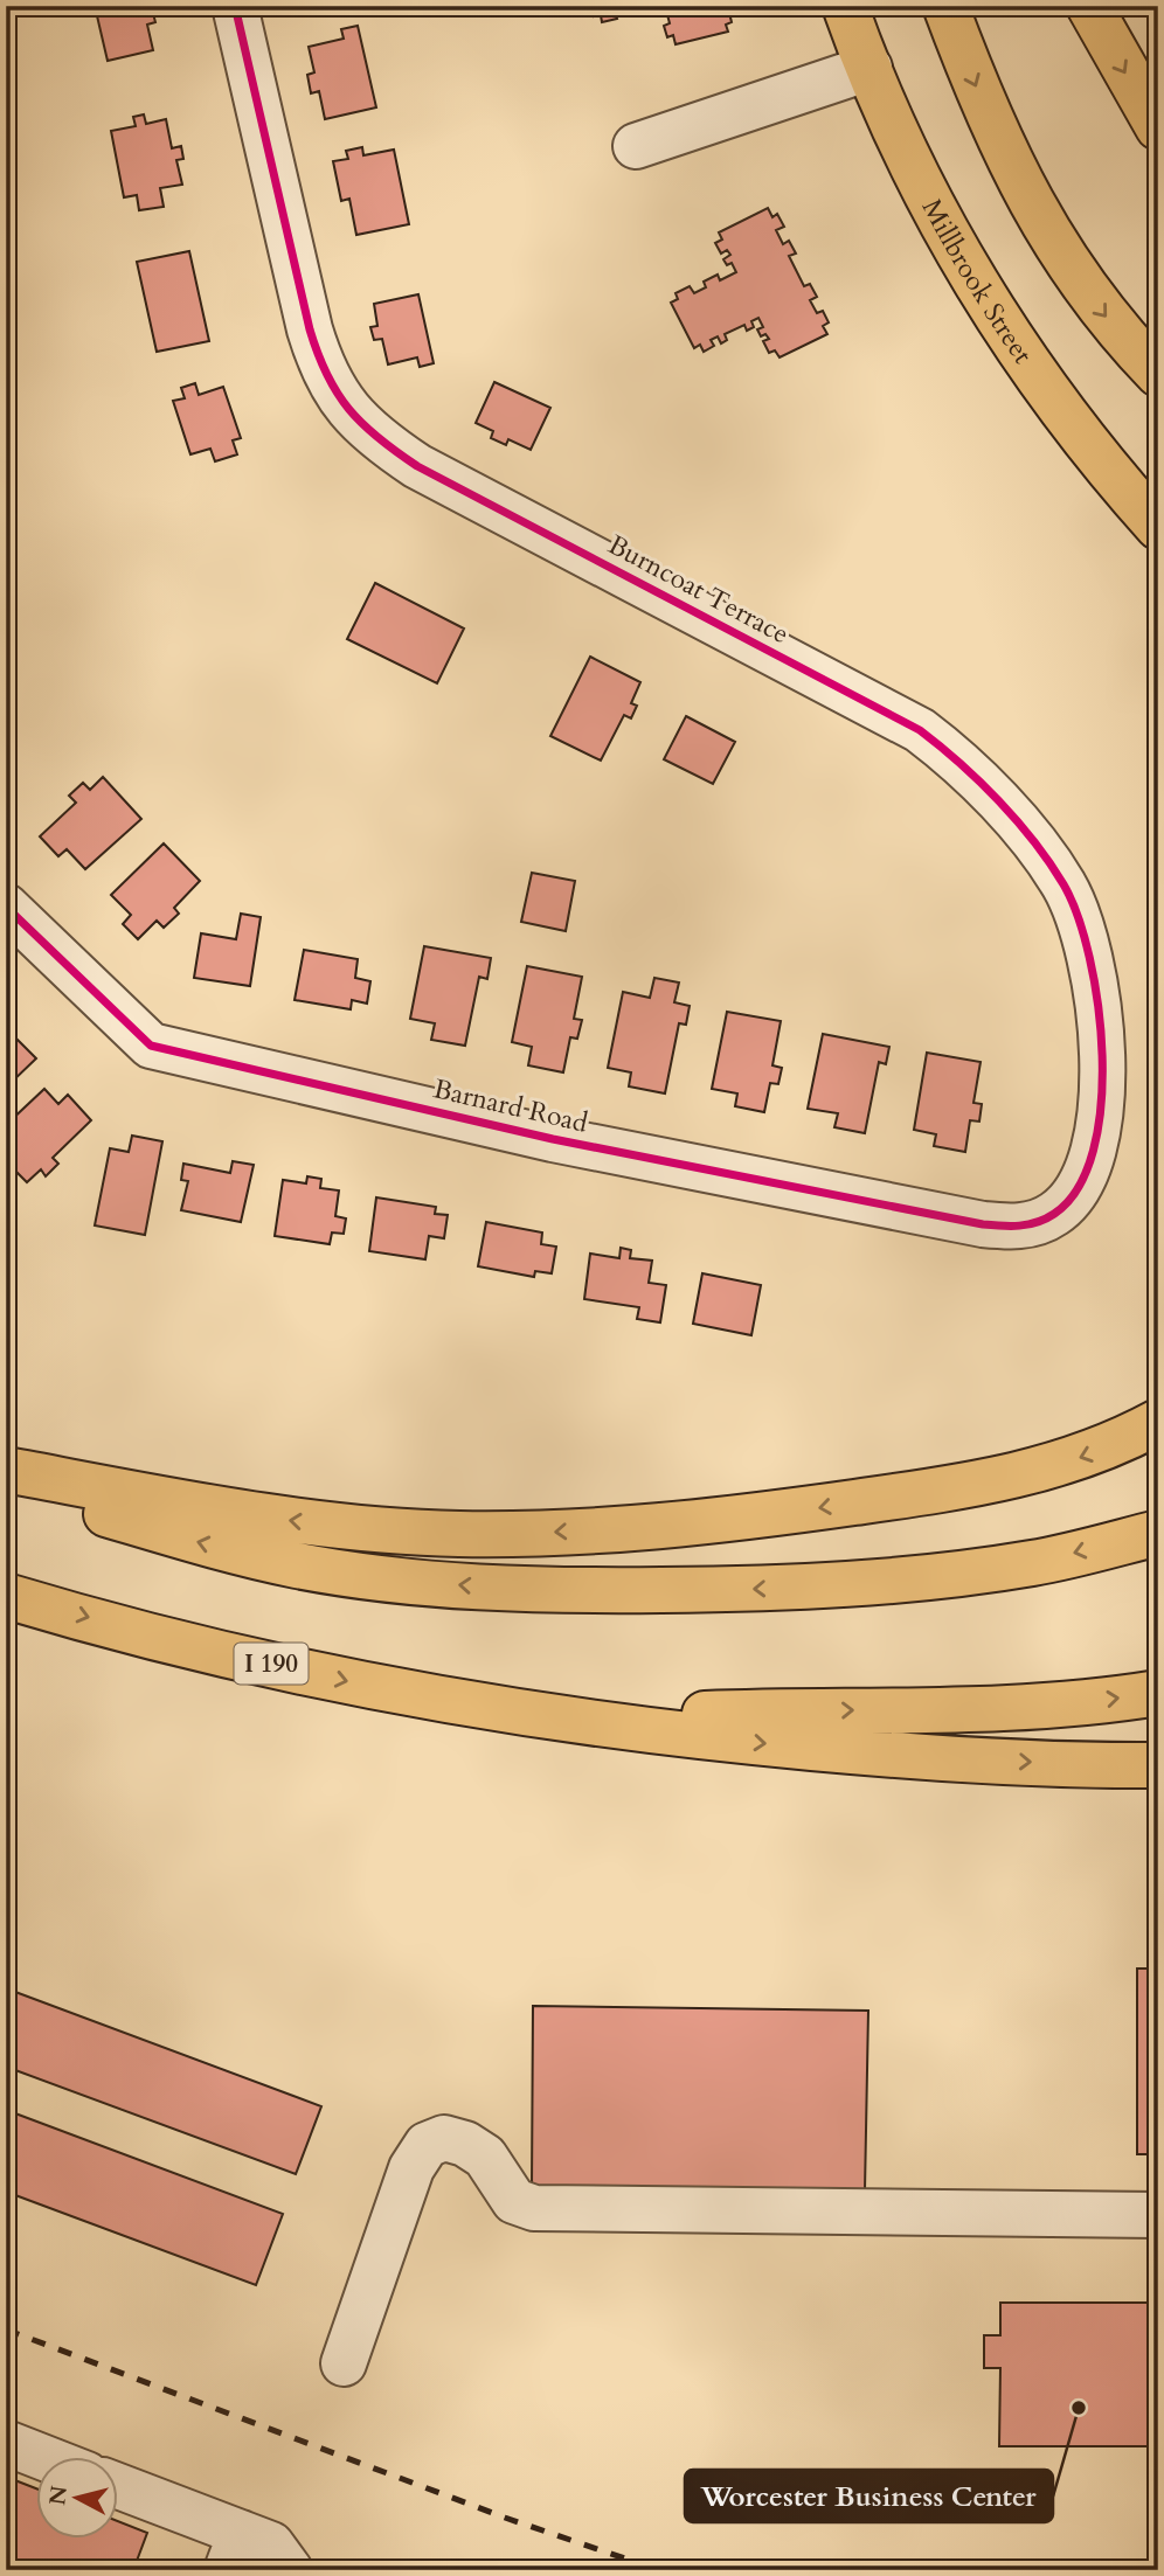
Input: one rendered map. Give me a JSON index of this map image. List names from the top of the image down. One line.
{"streets":{"main road":["Millbrook Street","I 190"],"street":["Burncoat Terrace","Barnard Road"]},"crossings":[["Burncoat Terrace","Barnard Road"]],"places":["Worcester Business Center"],"north":"left"}
